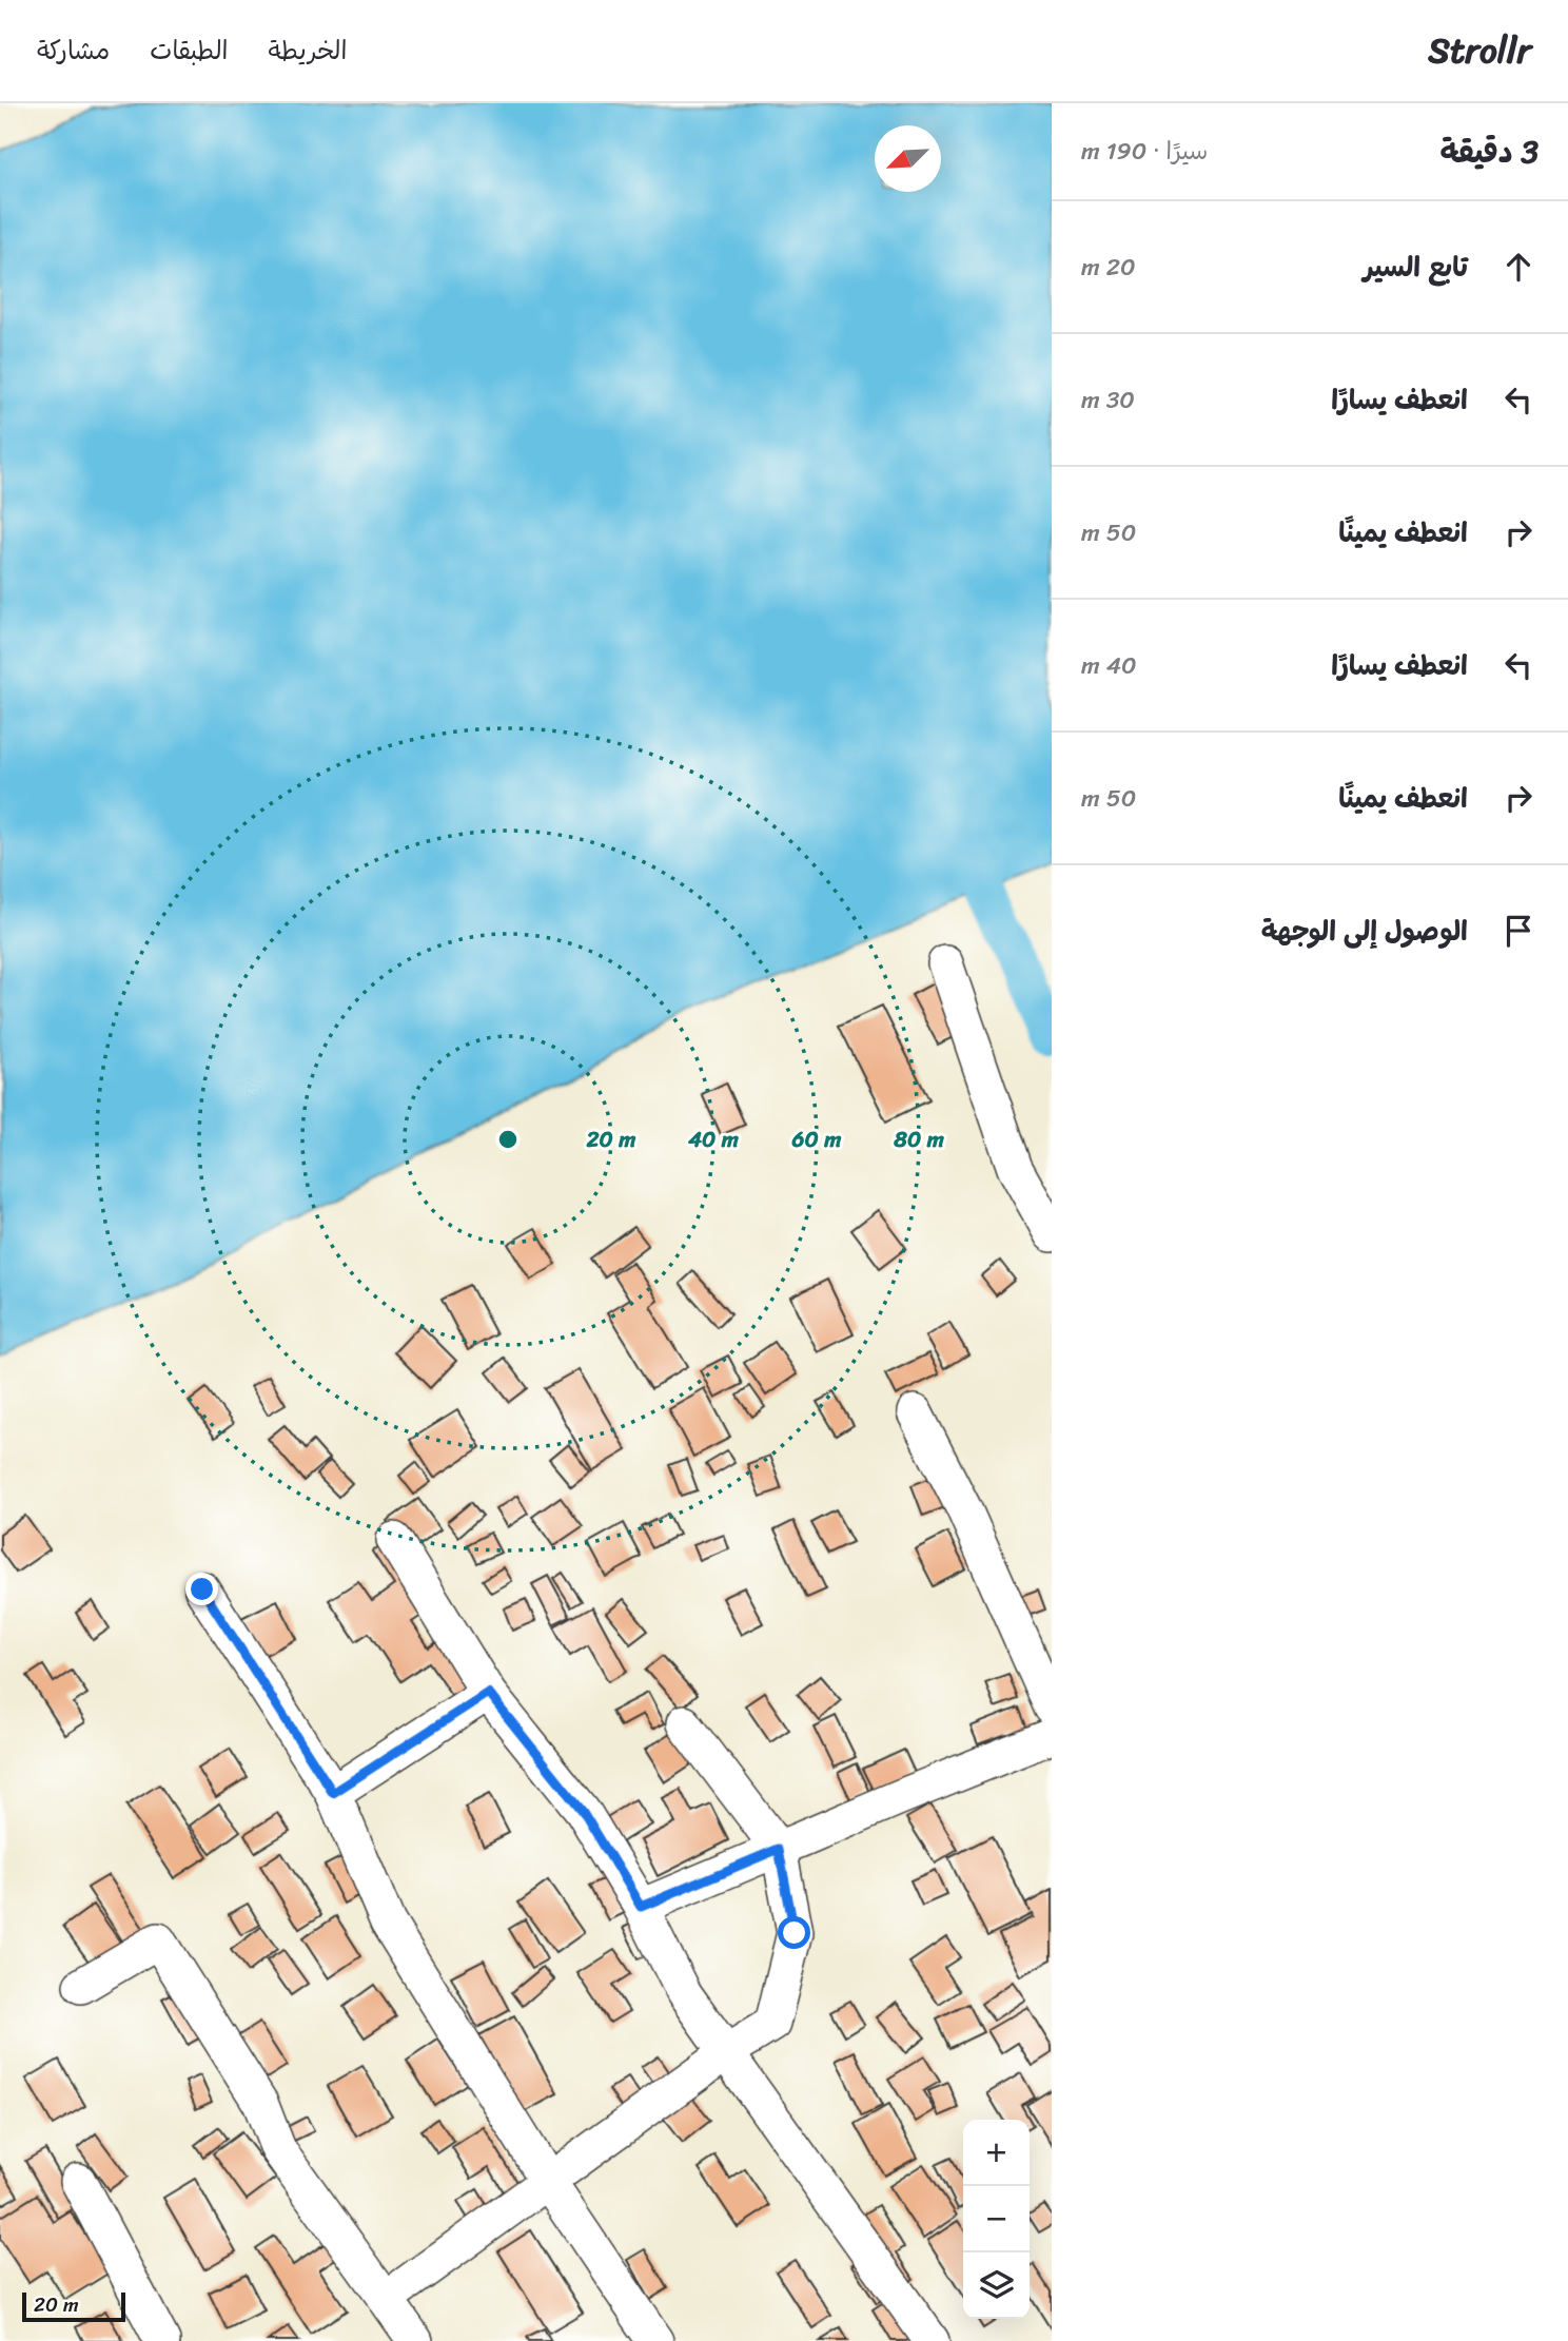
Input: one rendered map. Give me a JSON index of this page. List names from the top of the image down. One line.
{"scale_bar":"20 m","north":"bottom left","page":{"header":"Strollr","nav":["الخريطة","الطبقات","مشاركة"],"heading":["3 دقيقة","سيرًا · 190 m"],"list":[["تابع السير","20 m"],["انعطف يسارًا","30 m"],["انعطف يمينًا","50 m"],["انعطف يسارًا","40 m"],["انعطف يمينًا","50 m"],"الوصول إلى الوجهة"],"map_buttons":["+","−"],"scale":"20 m"},"rings":["20 m","40 m","60 m","80 m"]}
